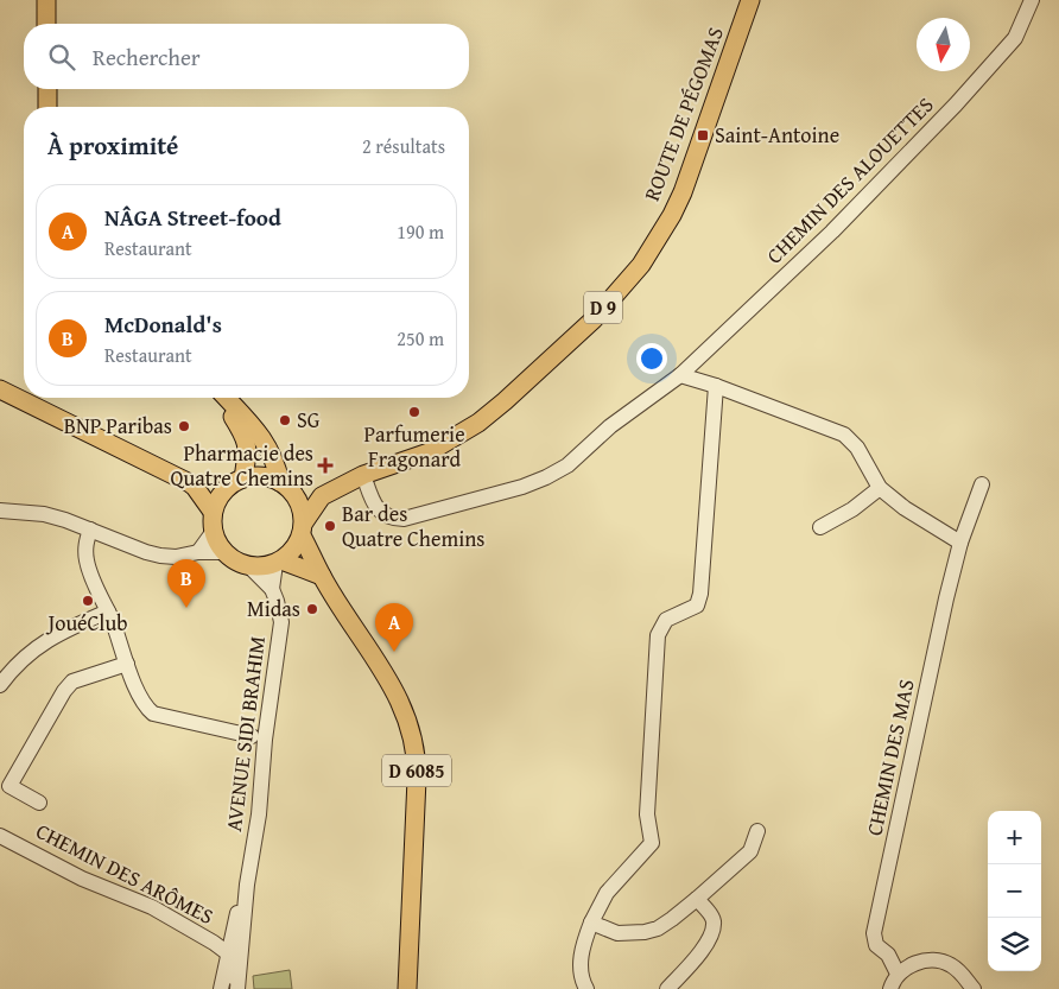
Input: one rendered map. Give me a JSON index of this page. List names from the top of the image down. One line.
{"streets":{"main road":["ROUTE DE PÉGOMAS","D 9","D 6085"],"street":["CHEMIN DES ALOUETTES","AVENUE SIDI BRAHIM","CHEMIN DES MAS","CHEMIN DES ARÔMES"]},"crossings":[["ROUTE DE PÉGOMAS","D 9"],["D 9","AVENUE SIDI BRAHIM"],["D 9","D 6085"],["AVENUE SIDI BRAHIM","D 6085"],["AVENUE SIDI BRAHIM","CHEMIN DES ARÔMES"]],"places":{"transit":["Saint-Antoine"],"other":["Parfumerie Fragonard","SG","BNP Paribas","Bar des Quatre Chemins","JouéClub","Midas"],"health":["Pharmacie des Quatre Chemins"]},"north":"bottom","page":{"search":"Rechercher","heading":["À proximité","2 résultats"],"list":[{"mark":"A","name":"NÂGA Street-food","note":"Restaurant","value":"190 m"},{"mark":"B","name":"McDonald's","note":"Restaurant","value":"250 m"}],"pins":["B","A"],"map_buttons":["+","−"]}}
